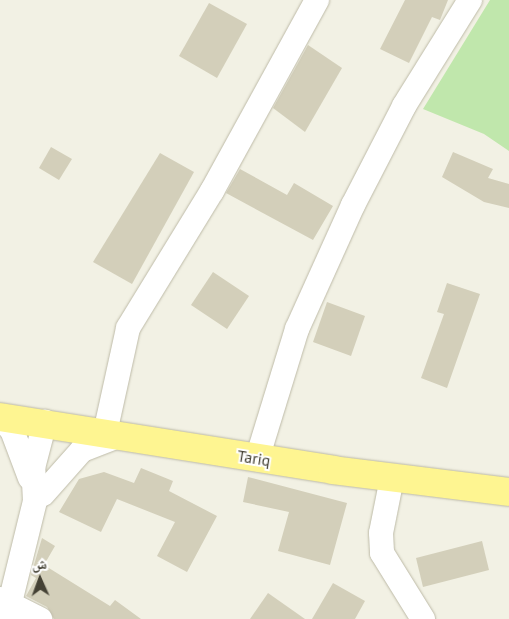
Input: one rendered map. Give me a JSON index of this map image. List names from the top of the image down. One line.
{"streets":{"main road":["Tariq"]},"north":"top"}
